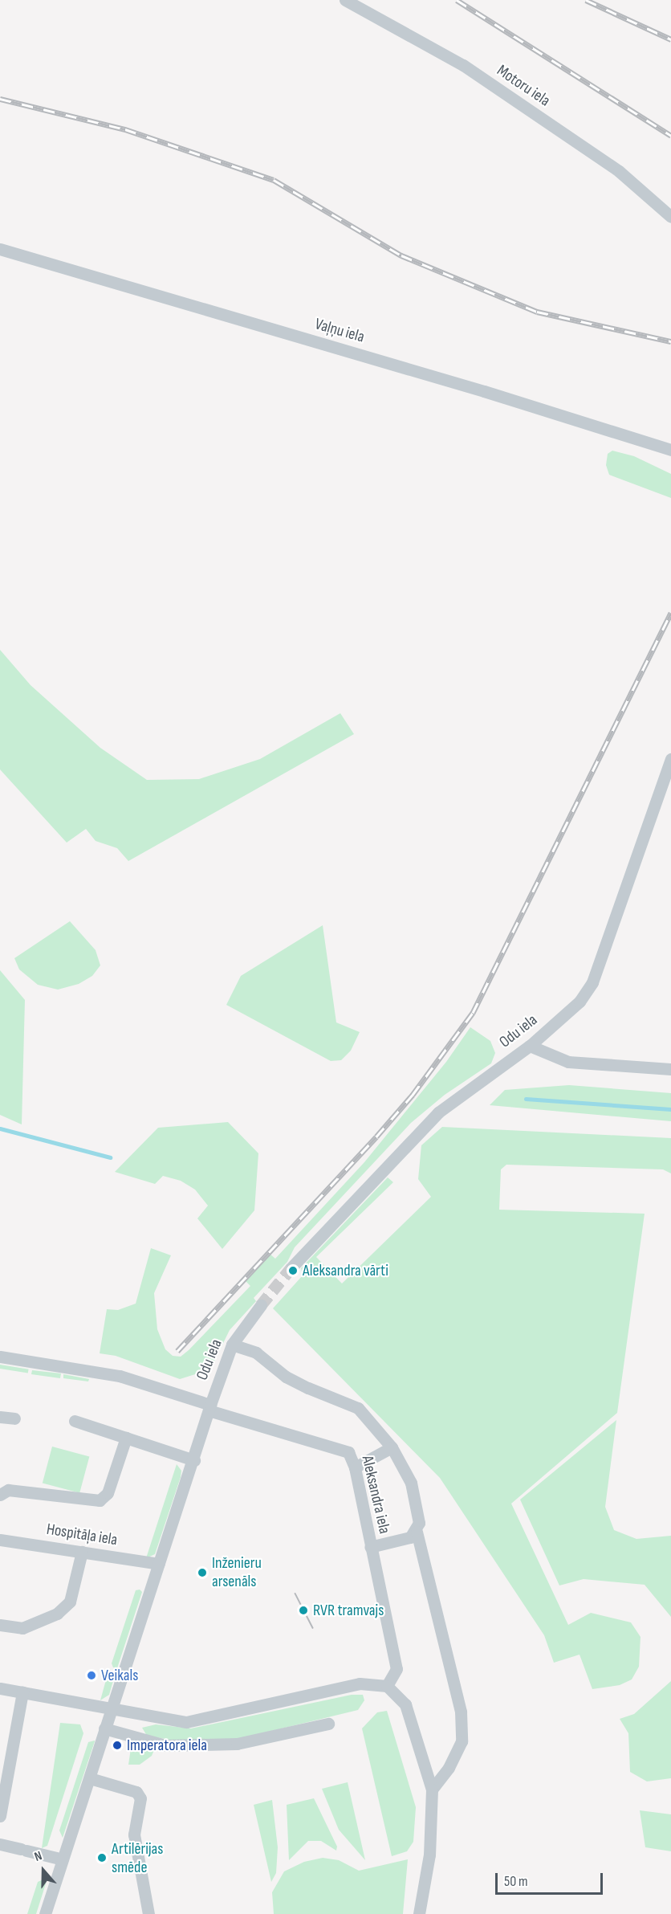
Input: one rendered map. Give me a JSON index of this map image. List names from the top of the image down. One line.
{"streets":{"street":["Motoru iela","Vaļņu iela","Odu iela","Aleksandra iela","Hospitāļa iela"]},"crossings":[["Odu iela","Aleksandra iela"]],"places":["Aleksandra vārti","Inženieru arsenāls","RVR tramvajs","Veikals","Imperatora iela","Artilērijas smēde"],"scale_bar":"50 m","north":"top"}
